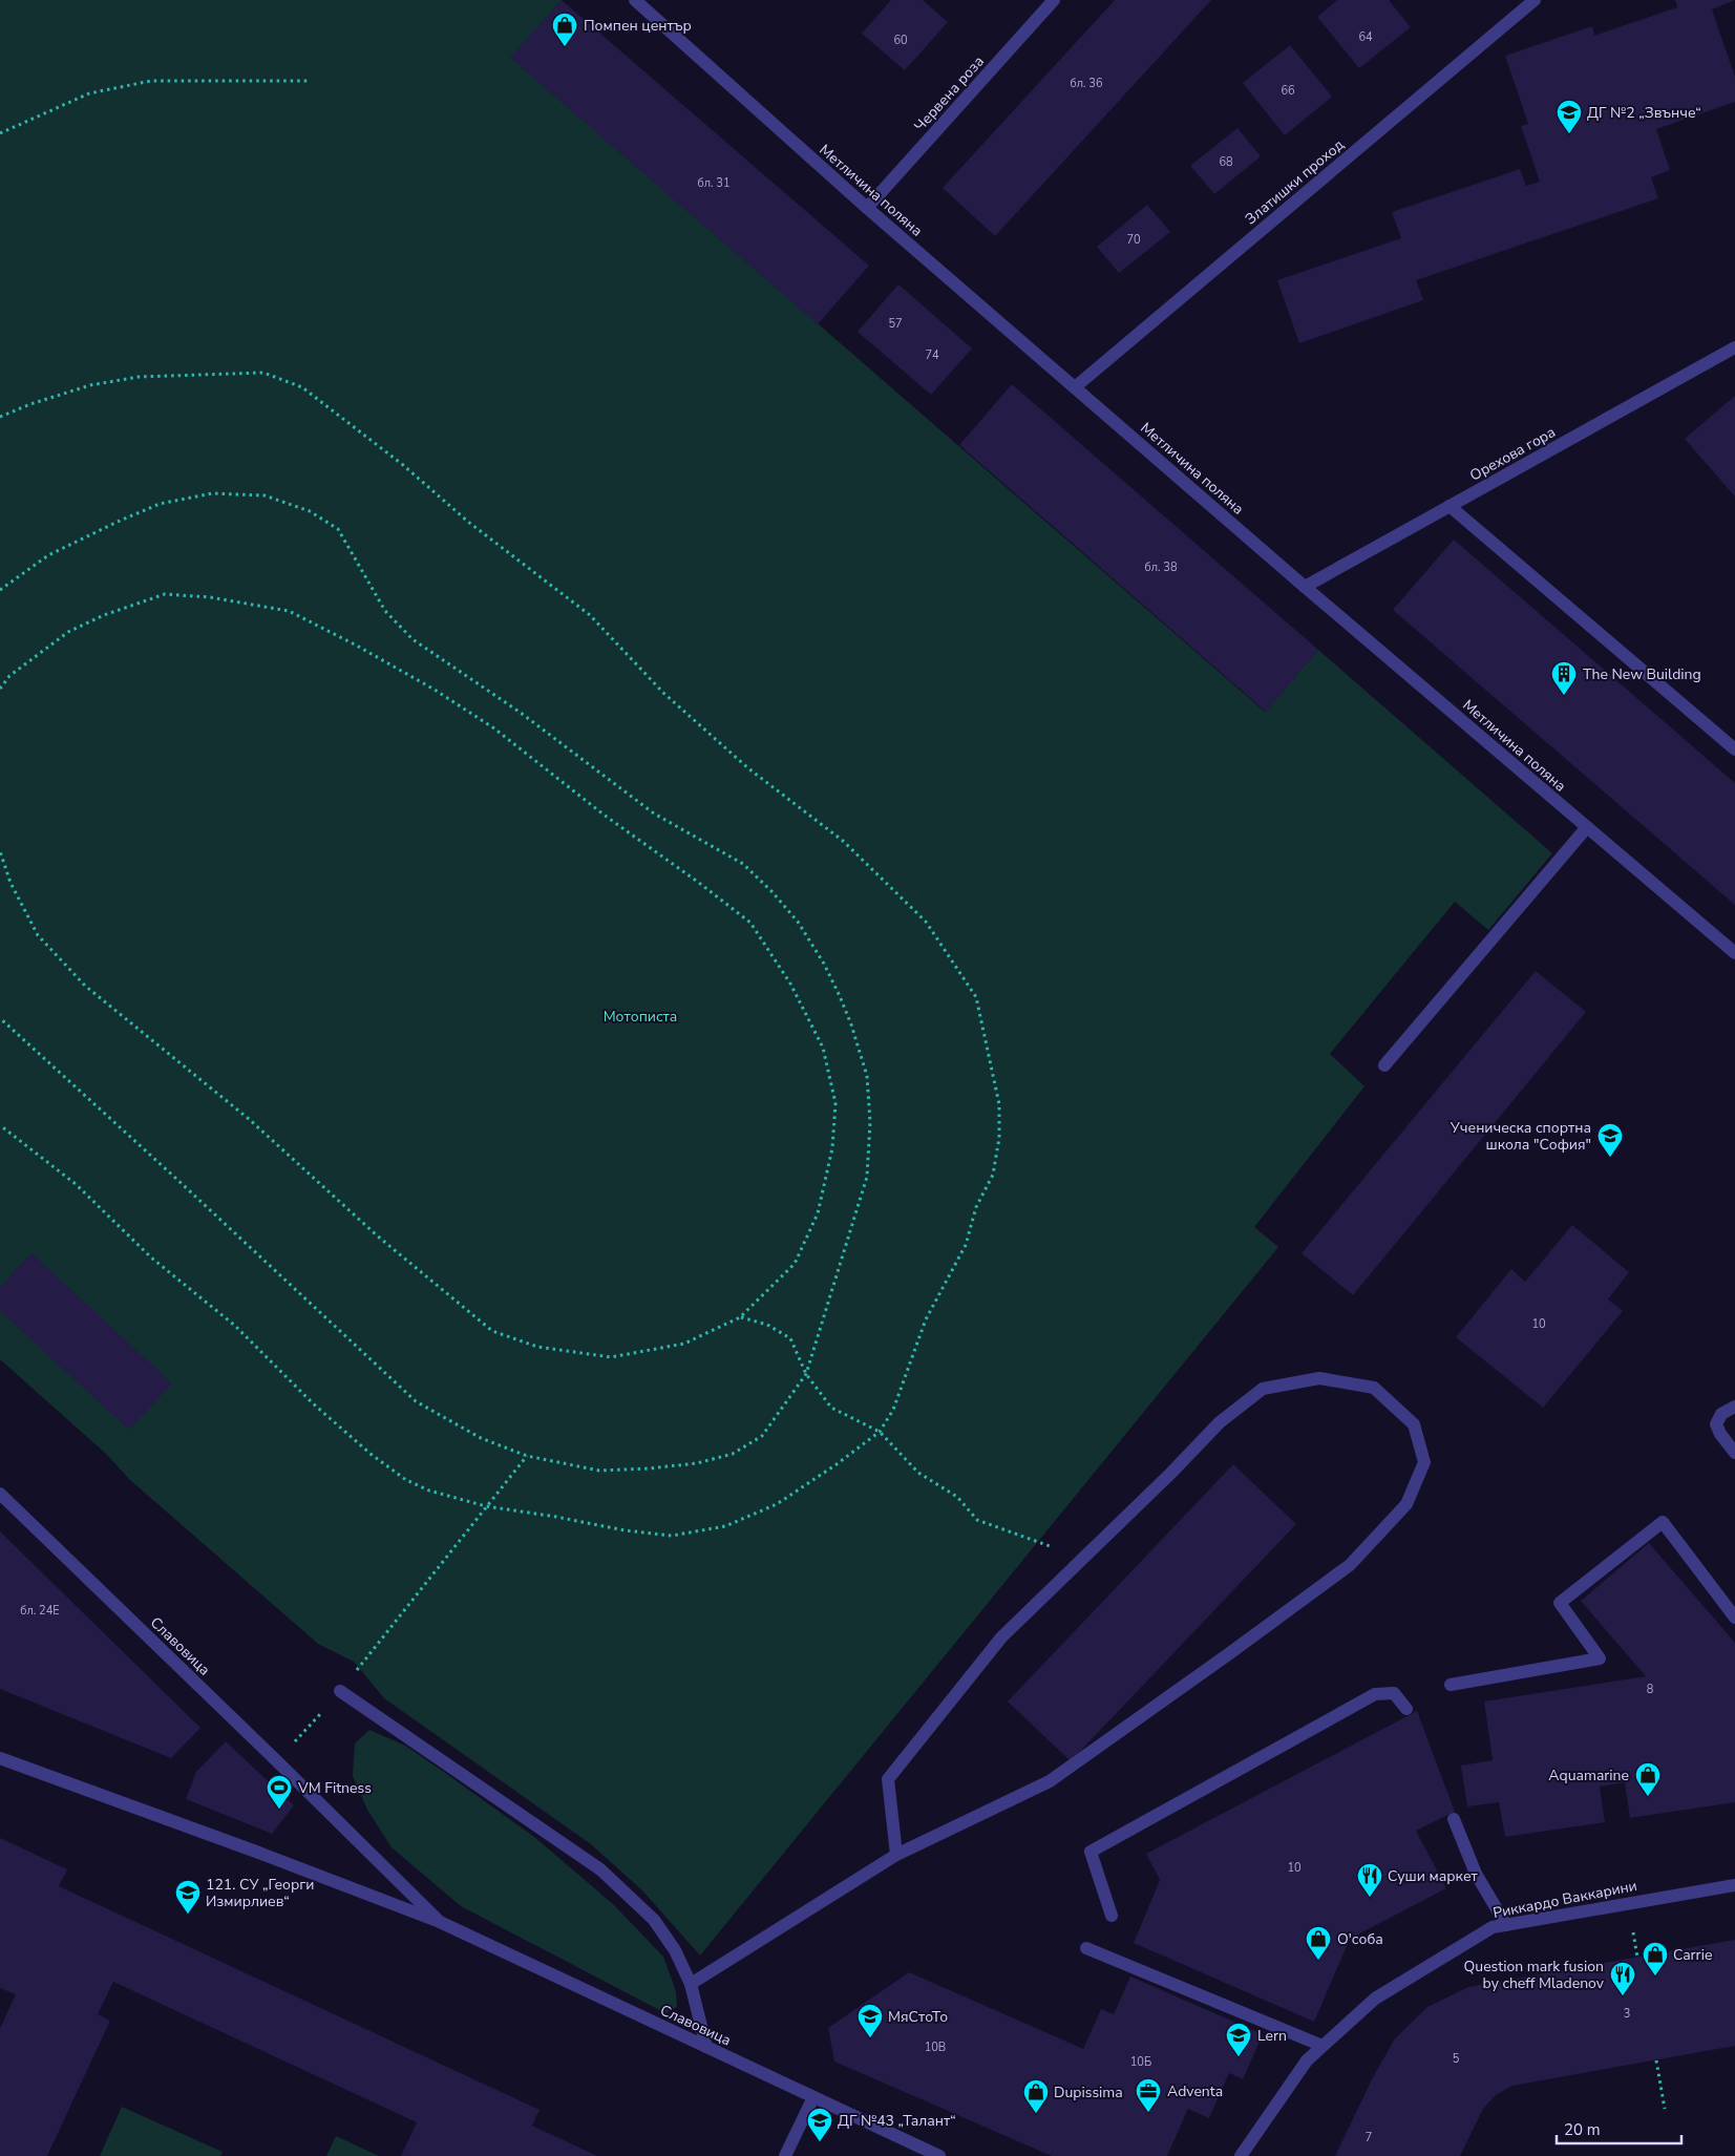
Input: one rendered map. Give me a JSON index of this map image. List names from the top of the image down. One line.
{"streets":{"street":["Червена роза","Златишки проход","Метличина поляна","Орехова гора","Славовица","Риккардо Ваккарини"]},"crossings":[["Червена роза","Метличина поляна"],["Златишки проход","Метличина поляна"],["Метличина поляна","Орехова гора"]],"parks":["Мотописта"],"places":{"shop":["Помпен център","Aquamarine","О'соба","Carrie","Dupissima"],"school or university":["ДГ №2 „Звънче“","Ученическа спортна школа \"София\"","121. СУ „Георги Измирлиев“","МяСтоТо","Lern","ДГ №43 „Талант“"],"building":["The New Building"],"sports":["VM Fitness"],"restaurant":["Суши маркет","Question mark fusion by cheff Mladenov"],"office":["Adventa"]},"house_numbers":["64","60","бл. 36","66","68","бл. 31","70","57","74","бл. 38","10","бл. 24Е","8","10","3","10В","5","10Б","7"],"scale_bar":"20 m"}
